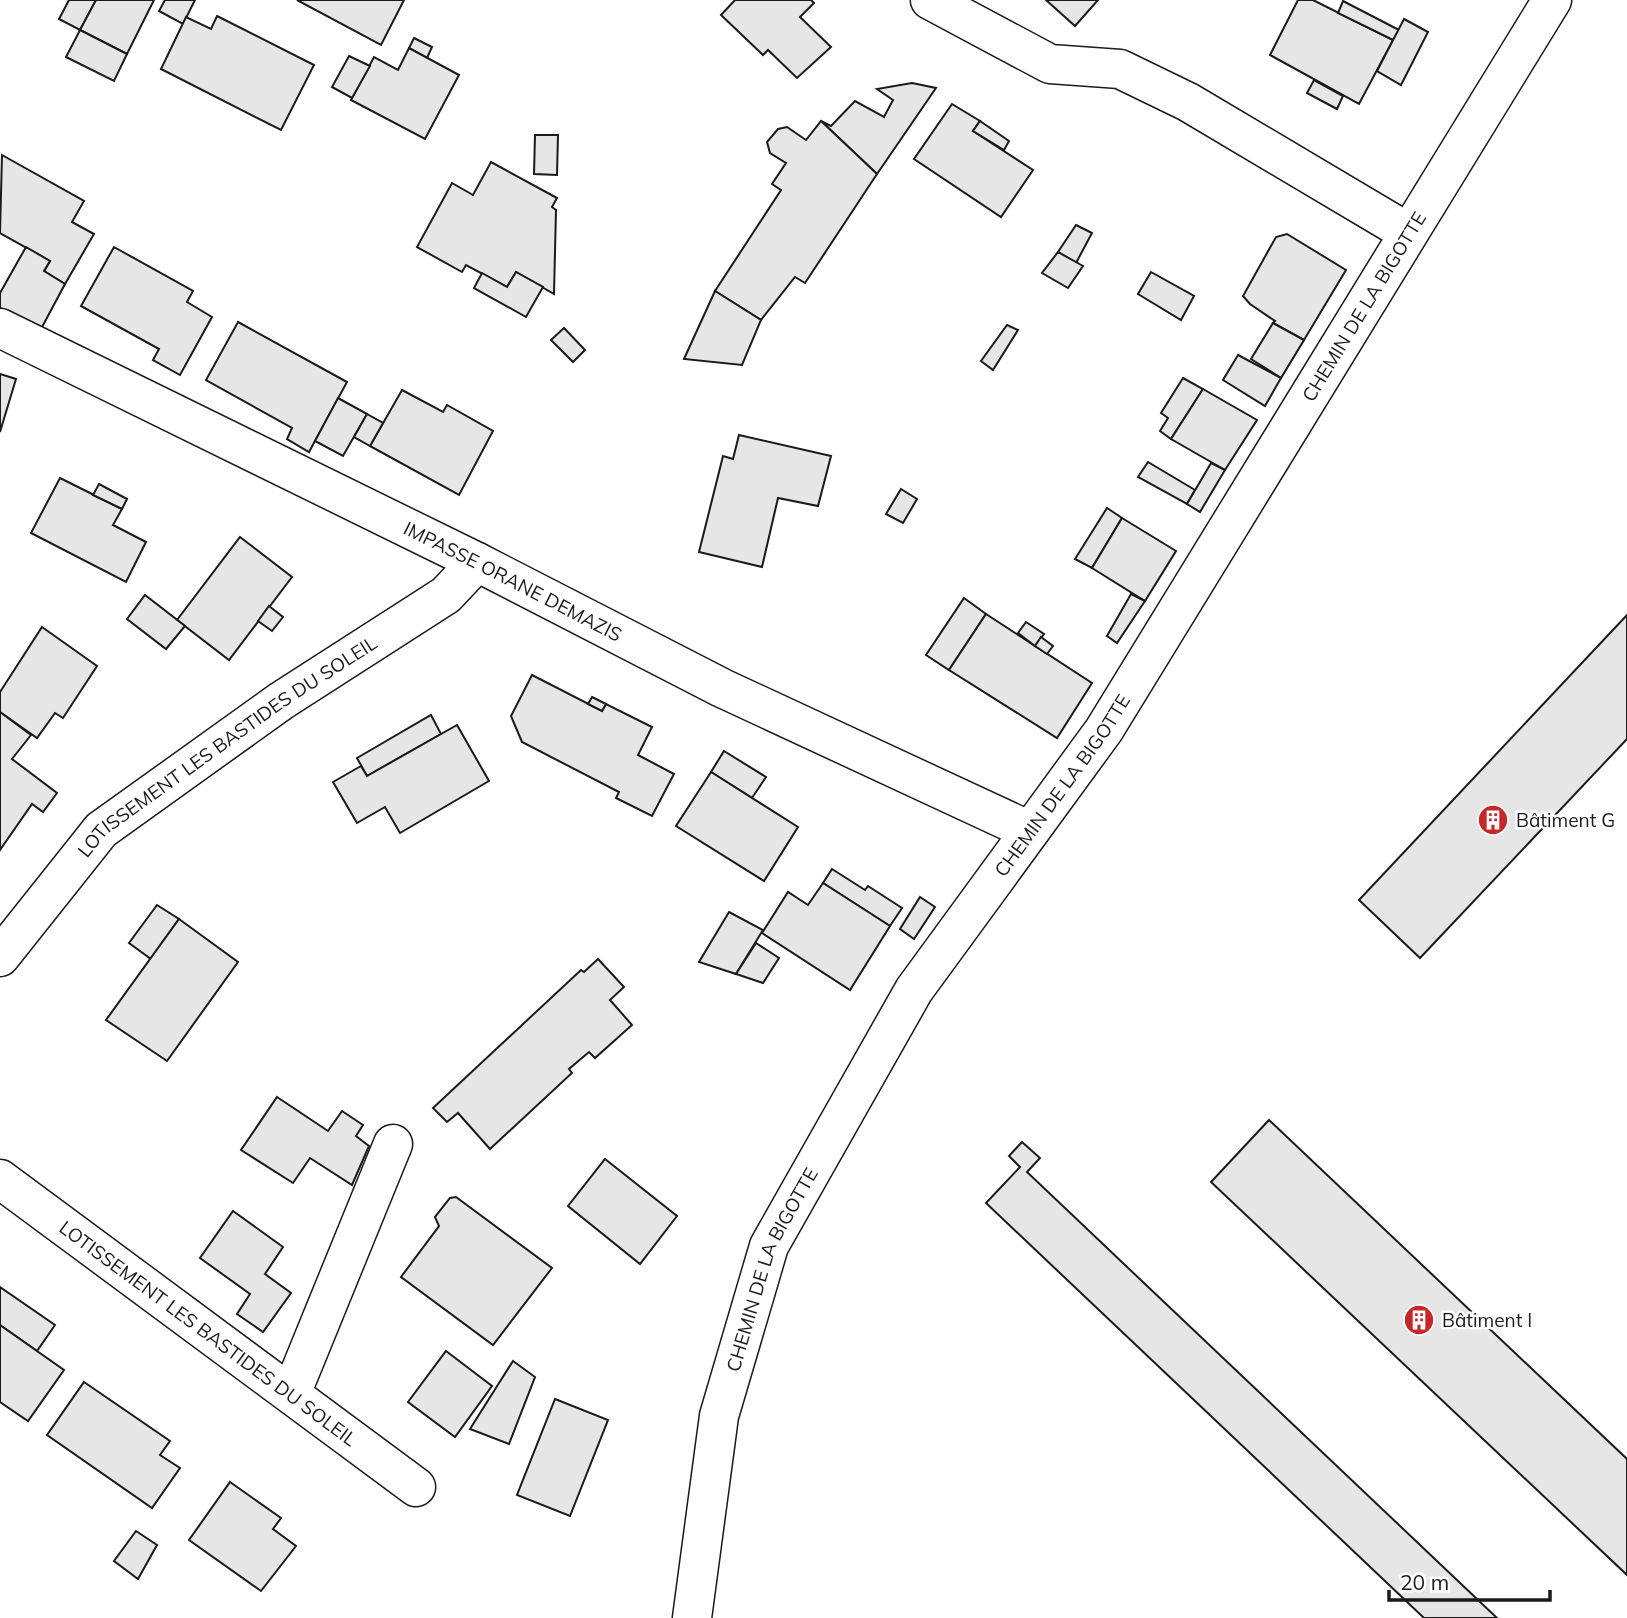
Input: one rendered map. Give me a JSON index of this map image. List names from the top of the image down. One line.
{"streets":{"street":["CHEMIN DE LA BIGOTTE","IMPASSE ORANE DEMAZIS","LOTISSEMENT LES BASTIDES DU SOLEIL"]},"crossings":[["CHEMIN DE LA BIGOTTE","IMPASSE ORANE DEMAZIS"],["IMPASSE ORANE DEMAZIS","LOTISSEMENT LES BASTIDES DU SOLEIL"]],"places":{"building":["Bâtiment G","Bâtiment I"]},"scale_bar":"20 m"}
